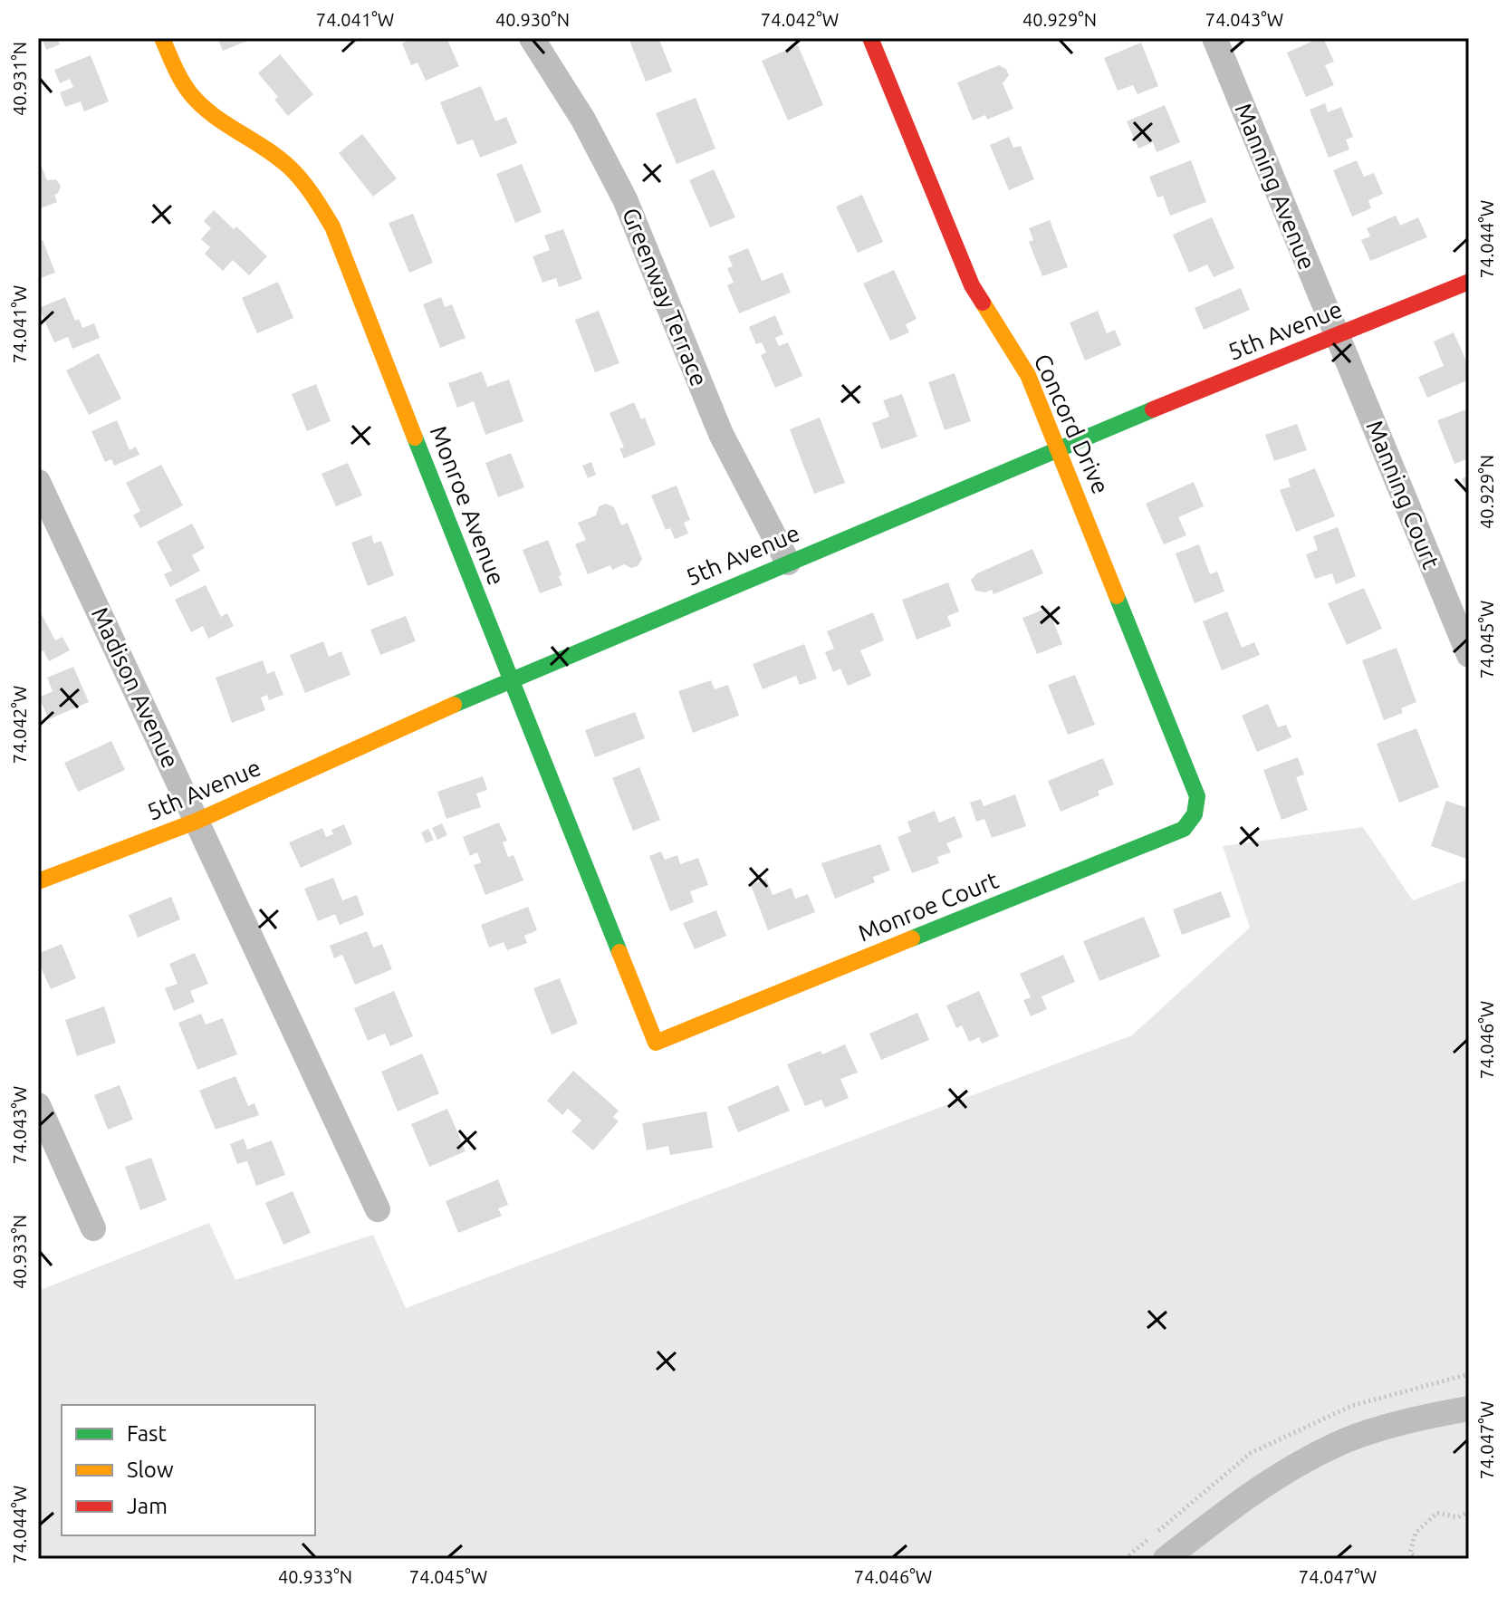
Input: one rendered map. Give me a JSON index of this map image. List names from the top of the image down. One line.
{"streets":{"street":["Manning Avenue","Greenway Terrace","5th Avenue","Concord Drive","Manning Court","Monroe Avenue","Madison Avenue","Monroe Court"]},"crossings":[["Manning Avenue","5th Avenue"],["Manning Avenue","Manning Court"],["Greenway Terrace","5th Avenue"],["5th Avenue","Concord Drive"],["5th Avenue","Manning Court"],["5th Avenue","Monroe Avenue"],["5th Avenue","Madison Avenue"],["Concord Drive","Monroe Court"],["Monroe Avenue","Monroe Court"]],"legend":["Fast","Slow","Jam"],"coordinates":["74.041°W","40.930°N","74.042°W","40.929°N","74.043°W","40.931°N","74.044°W","74.045°W","74.046°W","40.933°N","74.047°W"]}
